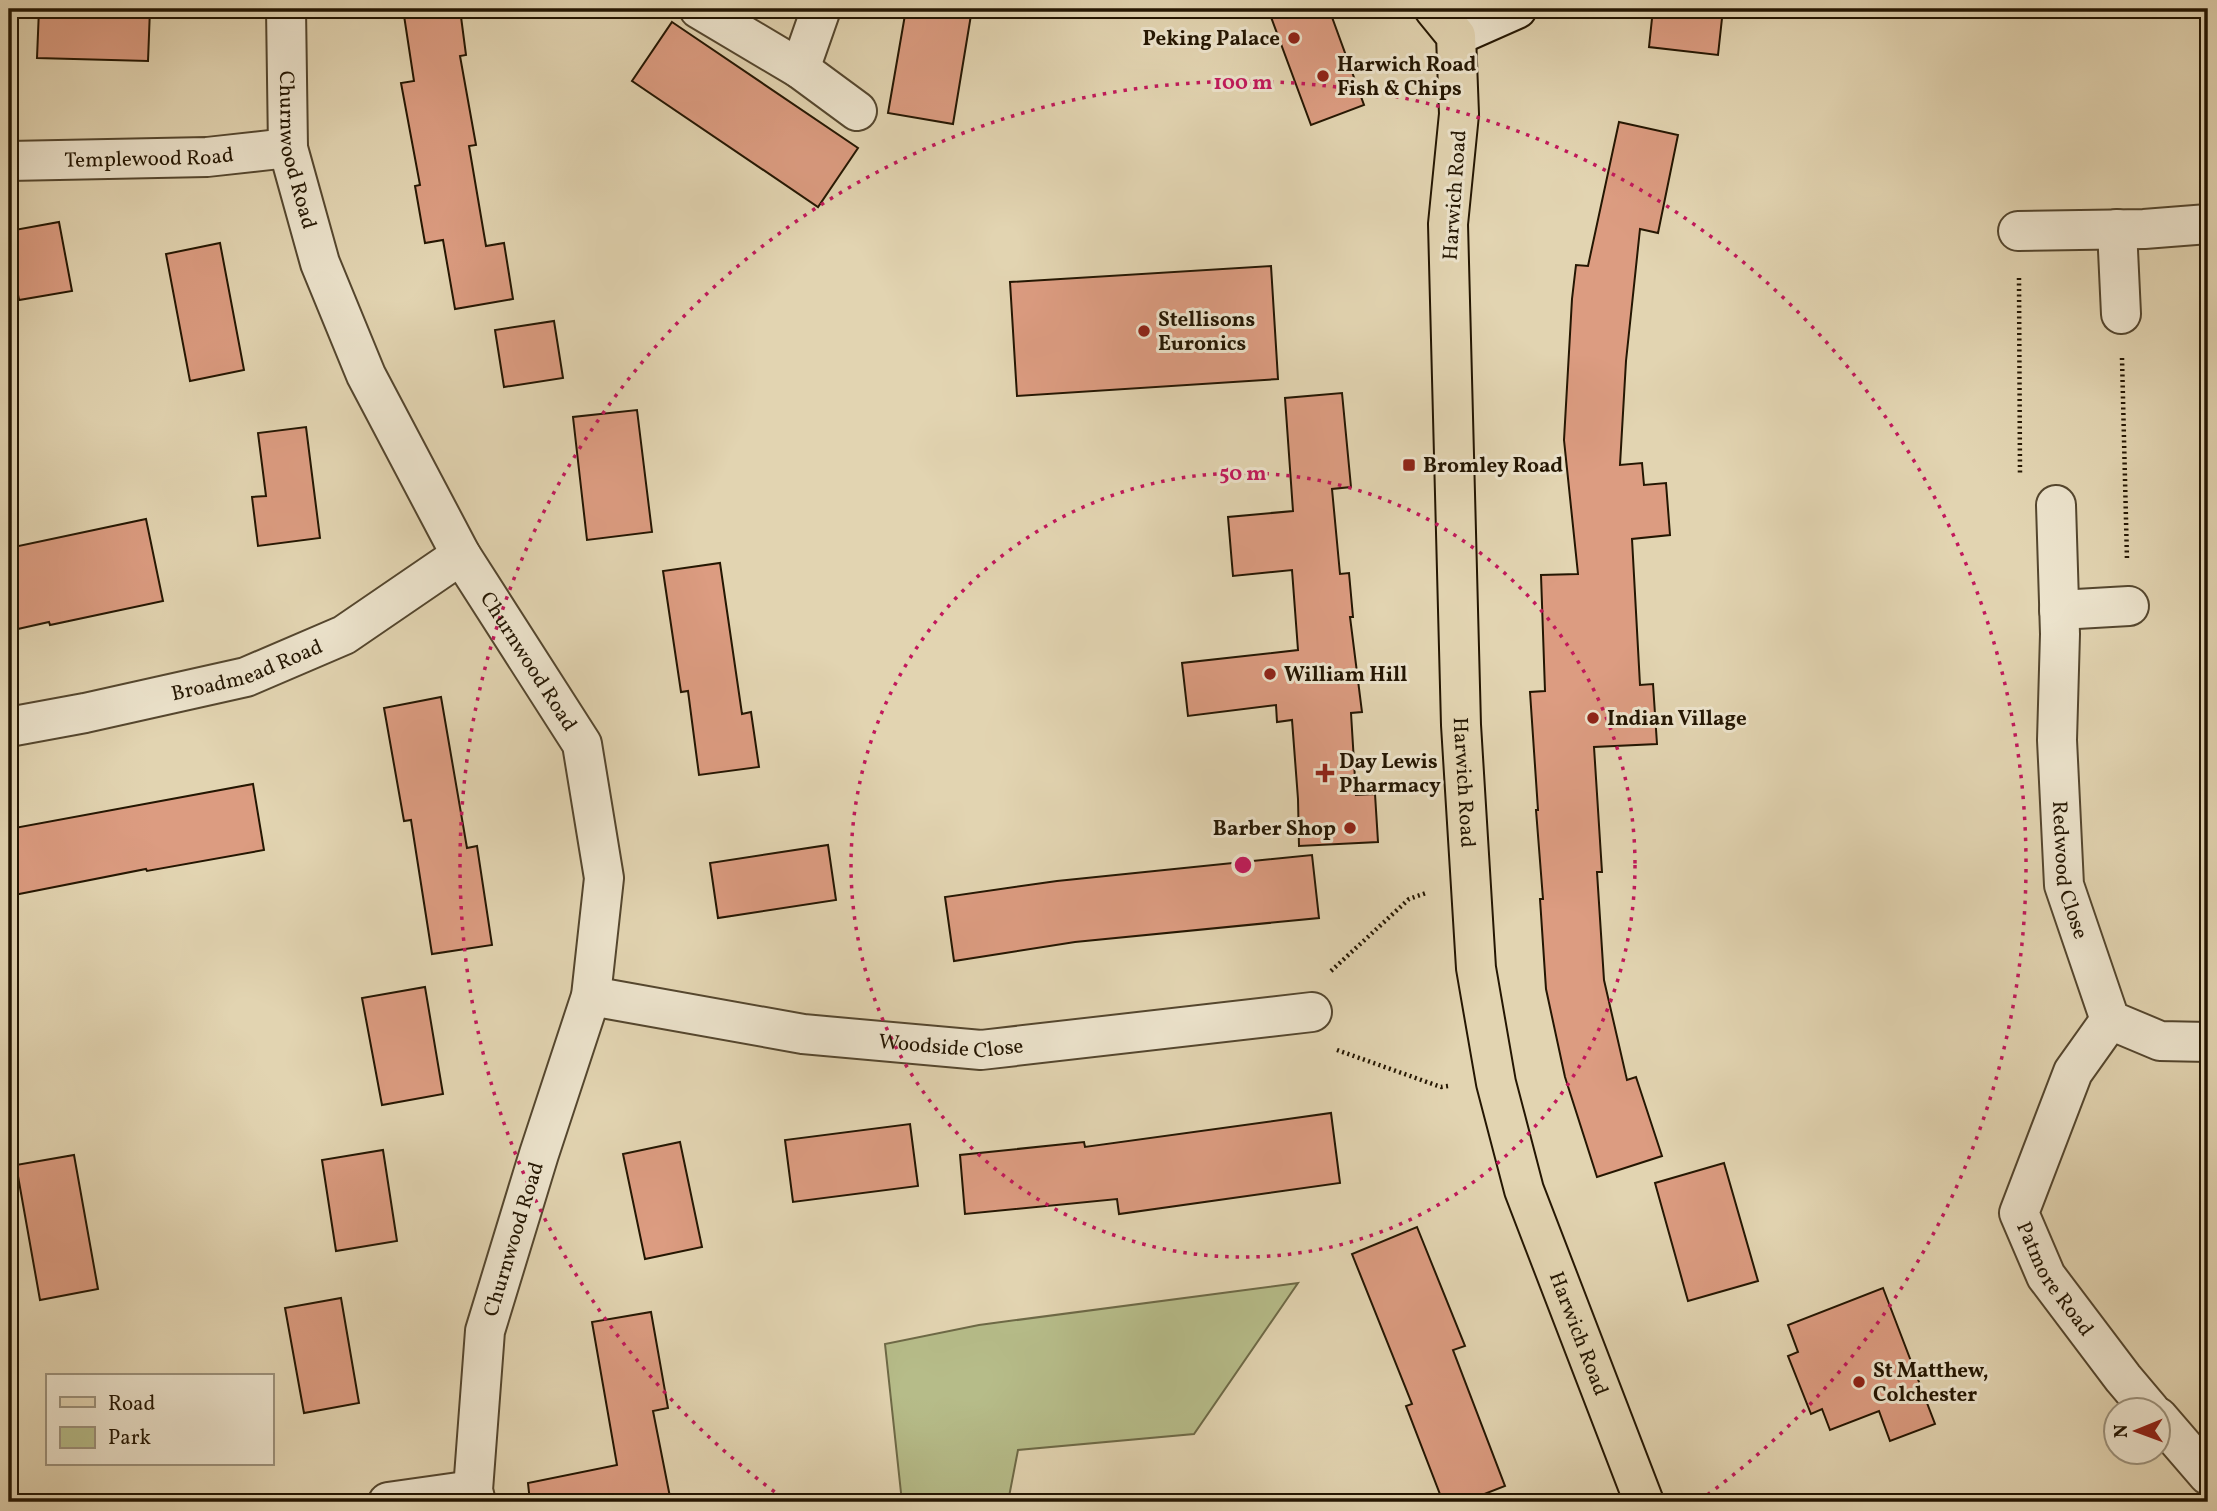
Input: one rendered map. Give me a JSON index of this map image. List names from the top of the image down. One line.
{"streets":{"main road":["Harwich Road"],"street":["Churnwood Road","Templewood Road","Broadmead Road","Redwood Close","Woodside Close","Patmore Road"]},"crossings":[["Churnwood Road","Templewood Road"],["Churnwood Road","Broadmead Road"],["Churnwood Road","Woodside Close"],["Redwood Close","Patmore Road"]],"places":{"other":["Peking Palace","Harwich Road Fish & Chips","Stellisons Euronics","William Hill","Indian Village","Barber Shop","St Matthew, Colchester"],"transit":["Bromley Road"],"health":["Day Lewis Pharmacy"]},"legend":["Road","Park"],"north":"left","rings":["100 m","50 m"]}
